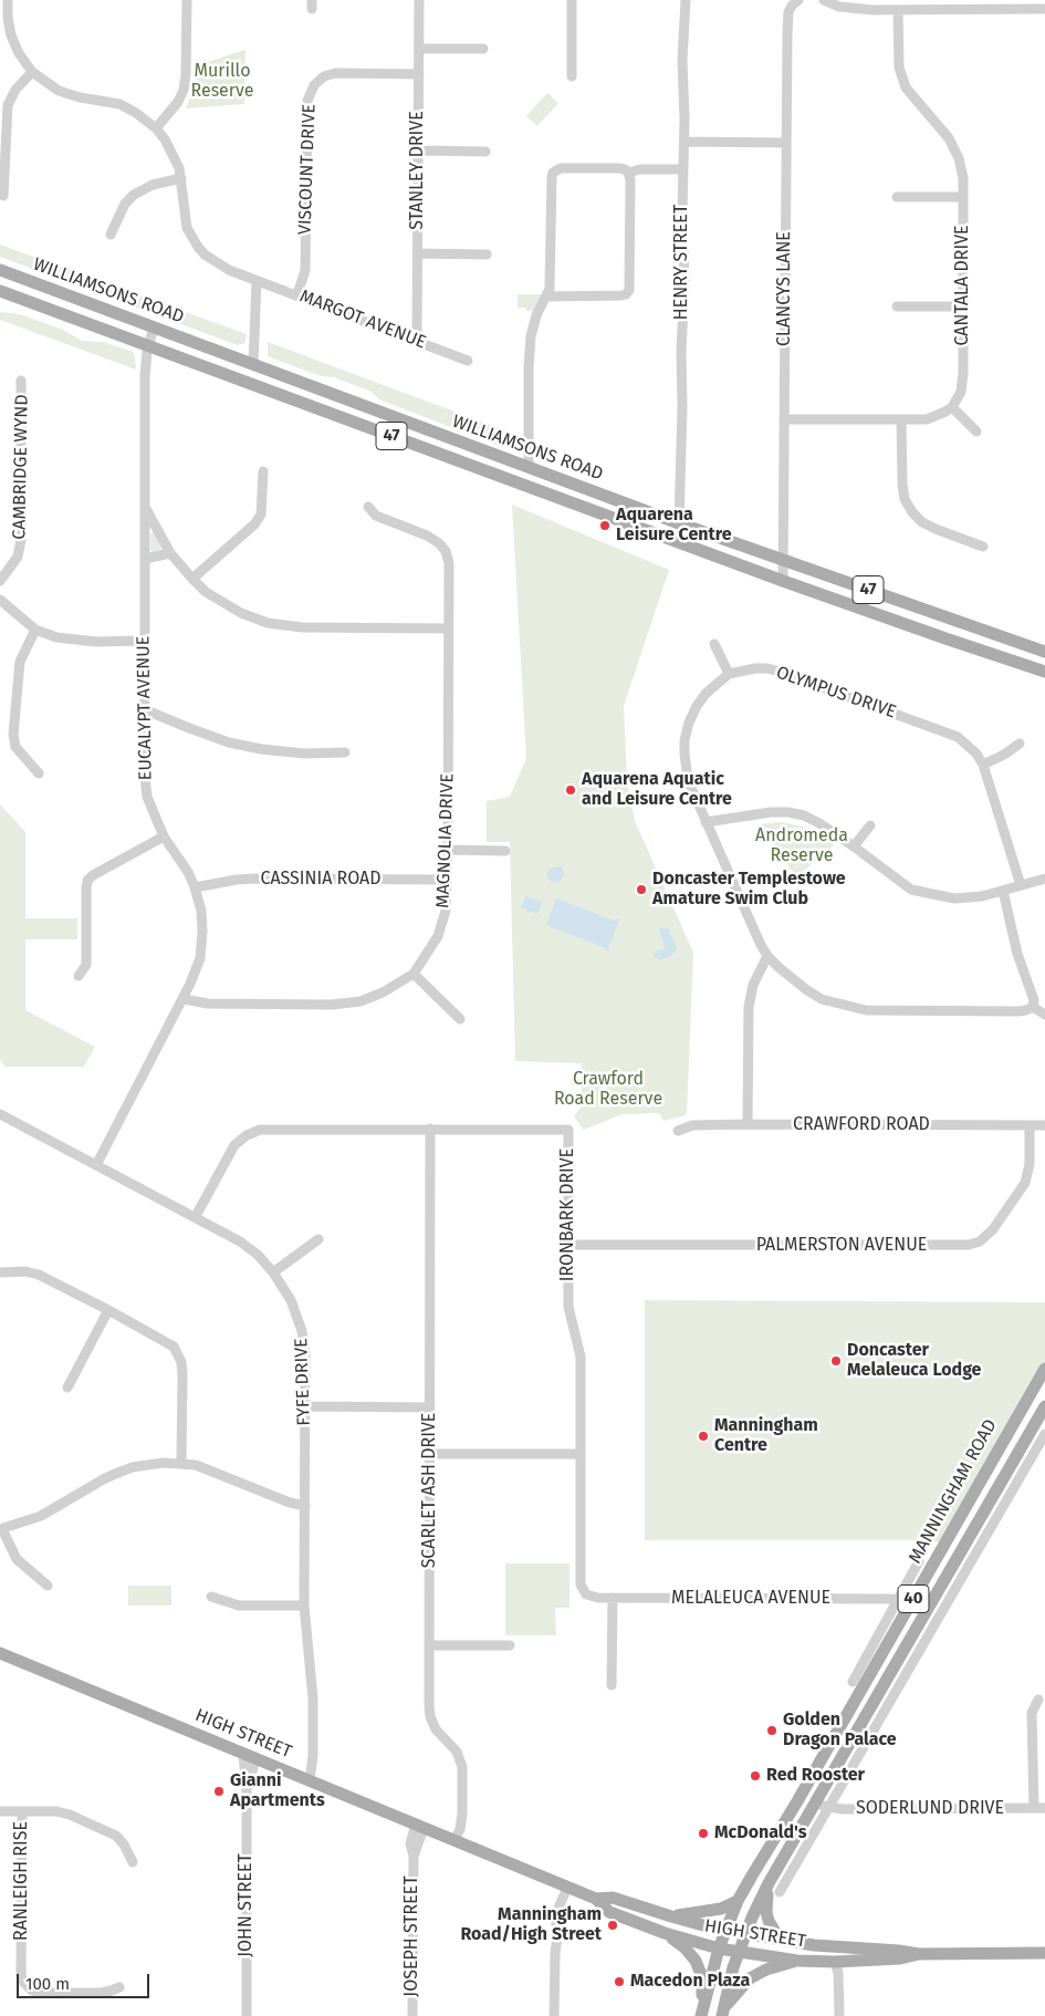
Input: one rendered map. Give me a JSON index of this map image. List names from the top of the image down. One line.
{"streets":{"main road":["WILLIAMSONS ROAD","47","MANNINGHAM ROAD","40","HIGH STREET"],"street":["VISCOUNT DRIVE","STANLEY DRIVE","HENRY STREET","CANTALA DRIVE","CLANCYS LANE","MARGOT AVENUE","CAMBRIDGE WYND","OLYMPUS DRIVE","EUCALYPT AVENUE","MAGNOLIA DRIVE","CASSINIA ROAD","CRAWFORD ROAD","IRONBARK DRIVE","PALMERSTON AVENUE","FYFE DRIVE","SCARLET ASH DRIVE","MELALEUCA AVENUE","SODERLUND DRIVE","RANLEIGH RISE","JOHN STREET","JOSEPH STREET"]},"crossings":[["VISCOUNT DRIVE","STANLEY DRIVE"],["VISCOUNT DRIVE","MARGOT AVENUE"],["STANLEY DRIVE","MARGOT AVENUE"],["HENRY STREET","WILLIAMSONS ROAD"],["CLANCYS LANE","WILLIAMSONS ROAD"],["WILLIAMSONS ROAD","EUCALYPT AVENUE"],["EUCALYPT AVENUE","MAGNOLIA DRIVE"],["EUCALYPT AVENUE","CASSINIA ROAD"],["EUCALYPT AVENUE","FYFE DRIVE"],["MAGNOLIA DRIVE","CASSINIA ROAD"],["CRAWFORD ROAD","PALMERSTON AVENUE"],["IRONBARK DRIVE","PALMERSTON AVENUE"],["IRONBARK DRIVE","FYFE DRIVE"],["IRONBARK DRIVE","SCARLET ASH DRIVE"],["IRONBARK DRIVE","MELALEUCA AVENUE"],["FYFE DRIVE","HIGH STREET"],["SCARLET ASH DRIVE","HIGH STREET"],["MANNINGHAM ROAD","MELALEUCA AVENUE"],["MANNINGHAM ROAD","HIGH STREET"],["MANNINGHAM ROAD","SODERLUND DRIVE"],["HIGH STREET","JOHN STREET"],["HIGH STREET","JOSEPH STREET"]],"parks":["Murillo Reserve","Andromeda Reserve","Crawford Road Reserve"],"places":["Aquarena Leisure Centre","Aquarena Aquatic and Leisure Centre","Doncaster Templestowe Amature Swim Club","Doncaster Melaleuca Lodge","Manningham Centre","Golden Dragon Palace","Red Rooster","Gianni Apartments","McDonald's","Manningham Road/High Street","Macedon Plaza"],"scale_bar":"100 m"}
